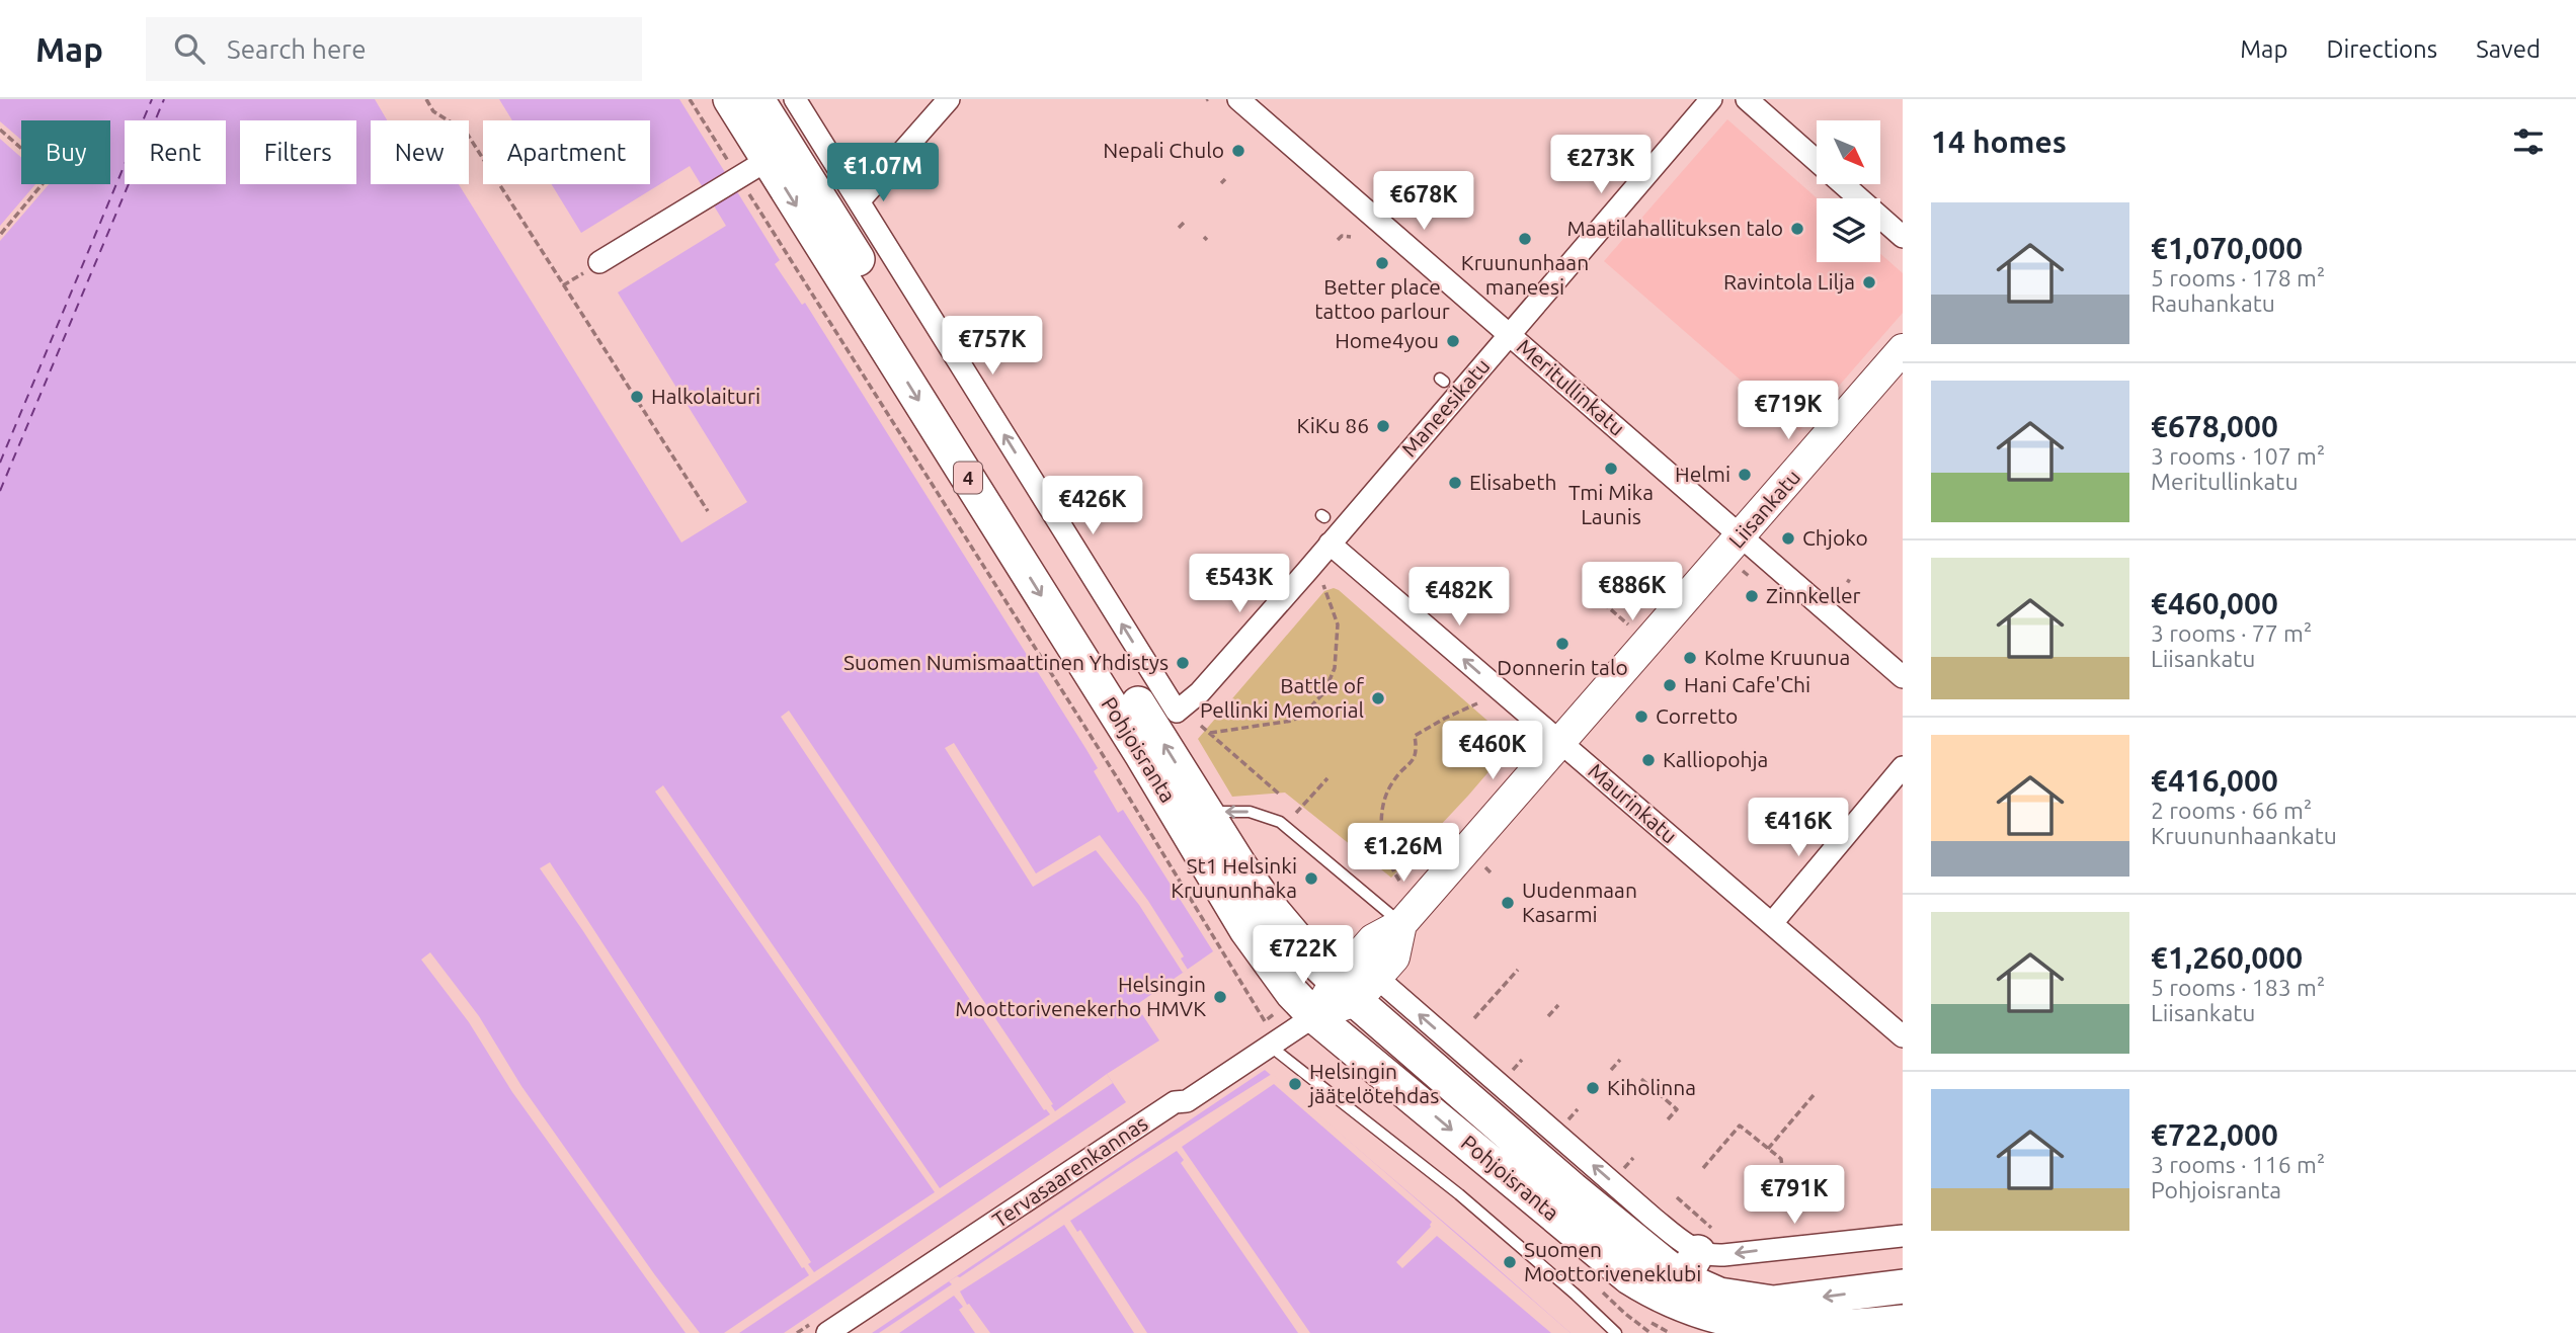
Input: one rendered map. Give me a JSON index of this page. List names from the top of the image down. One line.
{"streets":{"main road":["4","Pohjoisranta"],"street":["Meritullinkatu","Maneesikatu","Liisankatu","Maurinkatu","Tervasaarenkannas"]},"crossings":[["Meritullinkatu","Maneesikatu"],["Meritullinkatu","Liisankatu"],["Maneesikatu","Maurinkatu"],["Liisankatu","Pohjoisranta"],["Liisankatu","Maurinkatu"],["Liisankatu","Tervasaarenkannas"],["Pohjoisranta","Tervasaarenkannas"]],"one_way":["Maurinkatu"],"places":["Nepali Chulo","Maatilahallituksen talo","Kruununhaan maneesi","Better place tattoo parlour","Ravintola Lilja","Home4you","Halkolaituri","KiKu 86","Tmi Mika Launis","Helmi","Elisabeth","Chjoko","Zinnkeller","Donnerin talo","Kolme Kruunua","Suomen Numismaattinen Yhdistys","Hani Cafe'Chi","Battle of Pellinki Memorial","Corretto","Kalliopohja","St1 Helsinki Kruununhaka","Uudenmaan Kasarmi","Helsingin Moottorivenekerho HMVK","Helsingin jäätelötehdas","Kiholinna","Suomen Moottoriveneklubi"],"north":"bottom right","page":{"header":"Map","search":"Search here","nav":["Map","Directions","Saved"],"heading":"14 homes","chip":["Buy","Rent","Filters","New","Apartment"],"price":["€273K","€1.07M","€678K","€757K","€719K","€426K","€543K","€886K","€482K","€460K","€416K","€1.26M","€722K","€791K"],"list":[{"name":"€1,070,000","note":"5 rooms · 178 m² · Rauhankatu"},{"name":"€678,000","note":"3 rooms · 107 m² · Meritullinkatu"},{"name":"€460,000","note":"3 rooms · 77 m² · Liisankatu"},{"name":"€416,000","note":"2 rooms · 66 m² · Kruununhaankatu"},{"name":"€1,260,000","note":"5 rooms · 183 m² · Liisankatu"},{"name":"€722,000","note":"3 rooms · 116 m² · Pohjoisranta"}]}}
